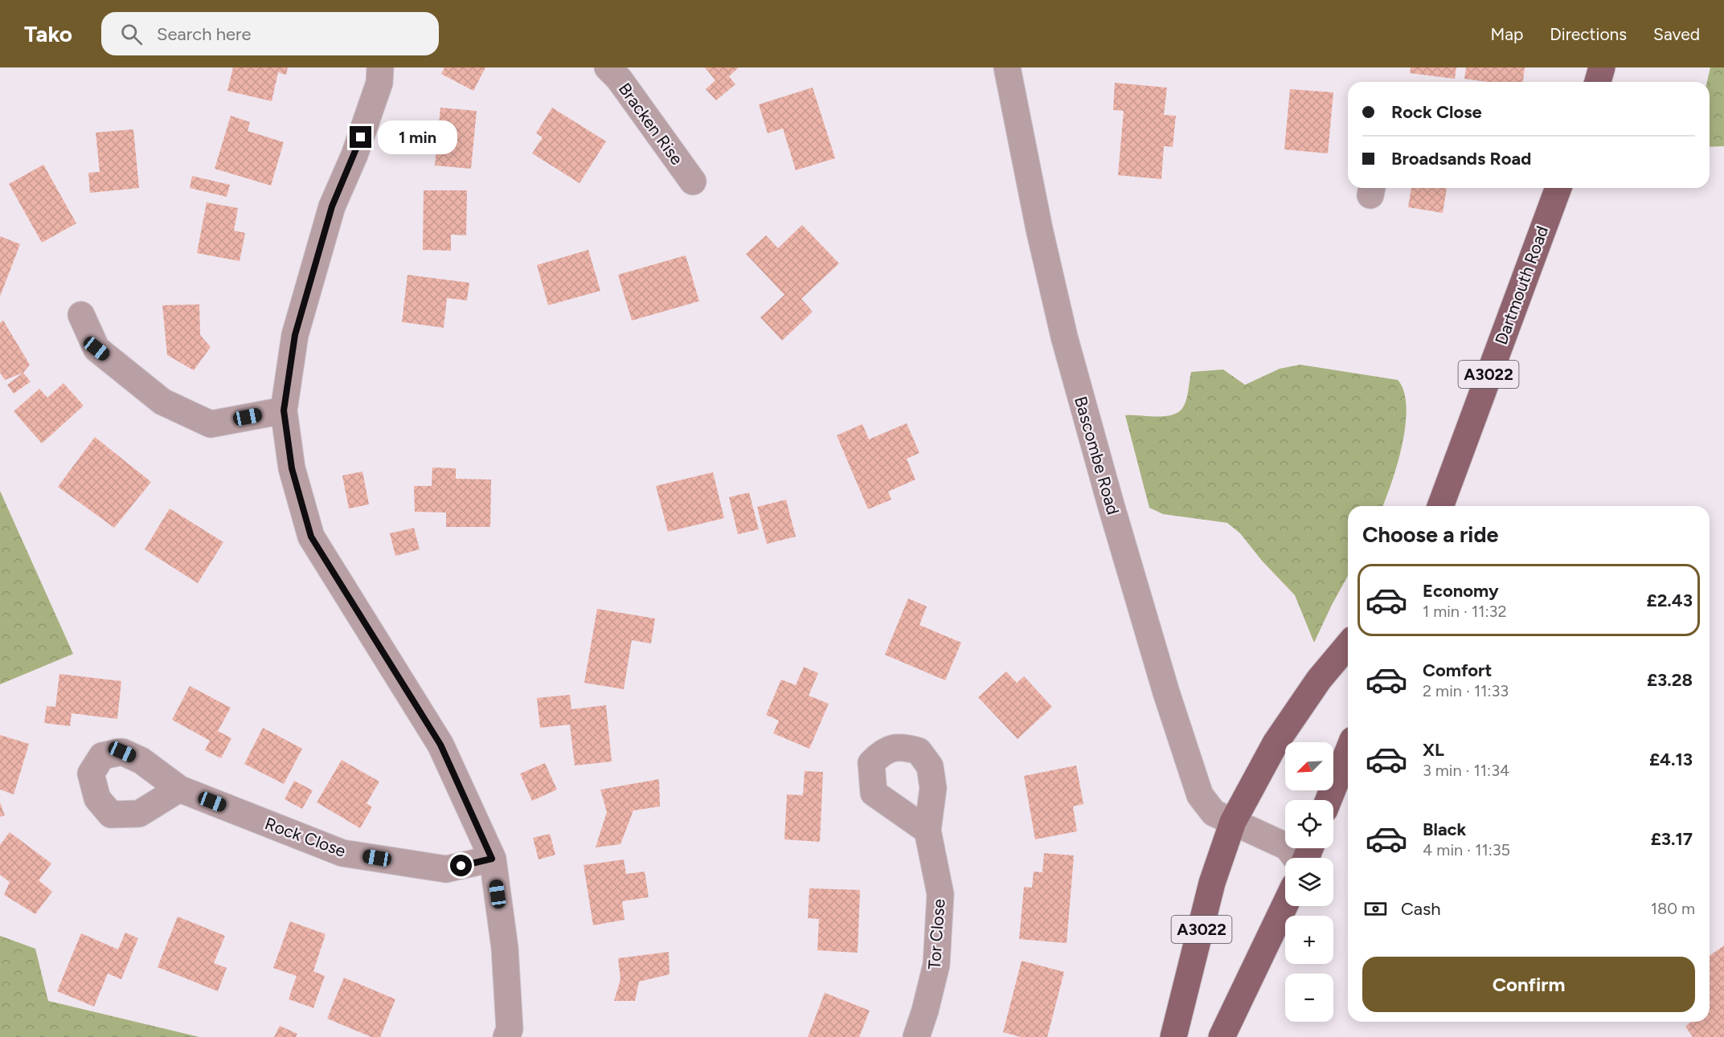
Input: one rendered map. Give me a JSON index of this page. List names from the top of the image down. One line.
{"streets":{"main road":["Dartmouth Road","A3022"],"street":["Bracken Rise","Bascombe Road","Rock Close","Tor Close"]},"crossings":[["A3022","Bascombe Road"]],"north":"bottom left","page":{"header":"Tako","search":"Search here","nav":["Map","Directions","Saved"],"banner":["Rock Close","Broadsands Road"],"bubble":"1 min","heading":"Choose a ride","list":[{"name":"Economy","note":"1 min · 11:32","value":"£2.43"},{"name":"Comfort","note":"2 min · 11:33","value":"£3.28"},{"name":"XL","note":"3 min · 11:34","value":"£4.13"},{"name":"Black","note":"4 min · 11:35","value":"£3.17"}],"map_buttons":["+","−"],"pay":["Cash","180 m"],"buttons":"Confirm"}}
